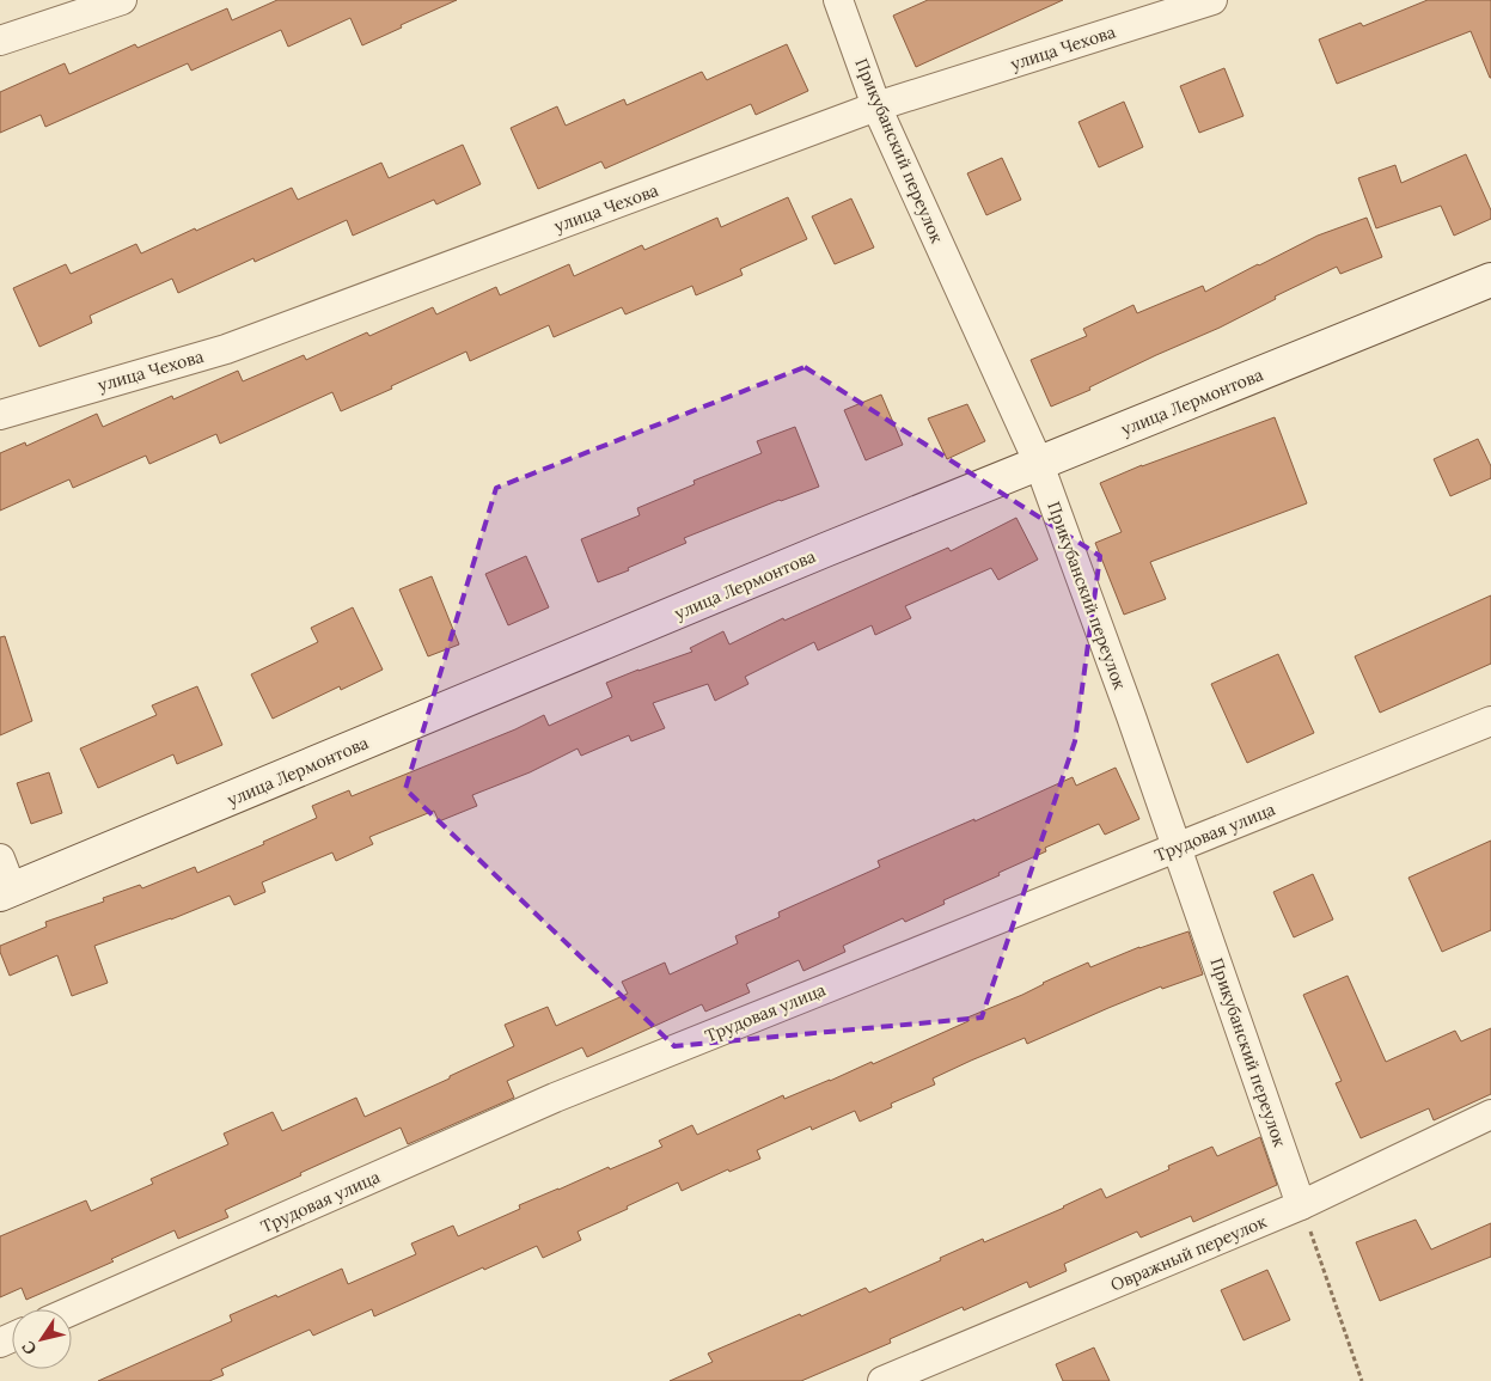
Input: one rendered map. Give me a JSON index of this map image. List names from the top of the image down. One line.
{"streets":{"street":["улица Чехова","Прикубанский переулок","улица Лермонтова","Трудовая улица","Овражный переулок"]},"crossings":[["улица Чехова","Прикубанский переулок"],["Прикубанский переулок","улица Лермонтова"],["Прикубанский переулок","Трудовая улица"],["Прикубанский переулок","Овражный переулок"]],"north":"bottom left"}
